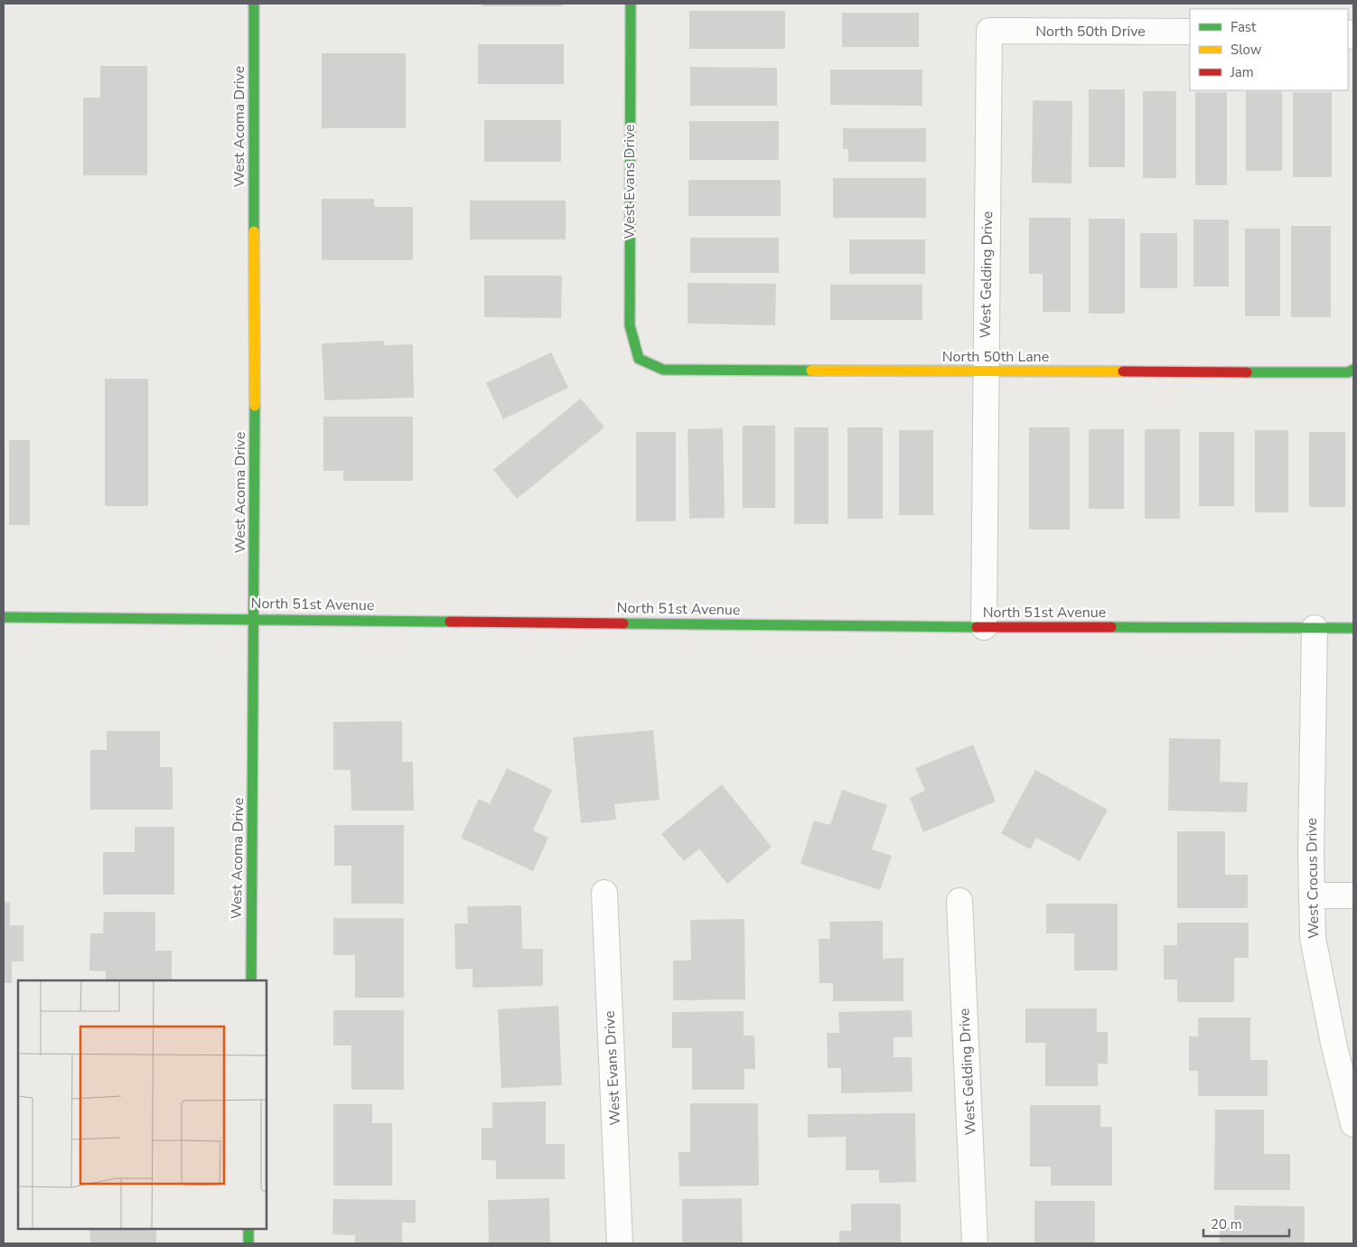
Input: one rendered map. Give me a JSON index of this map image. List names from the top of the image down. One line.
{"streets":{"street":["North 50th Drive","West Acoma Drive","West Evans Drive","West Gelding Drive","North 50th Lane","North 51st Avenue","West Crocus Drive"]},"crossings":[["North 50th Drive","West Gelding Drive"],["West Acoma Drive","North 51st Avenue"],["West Evans Drive","North 50th Lane"],["West Gelding Drive","North 50th Lane"],["West Gelding Drive","North 51st Avenue"],["North 51st Avenue","West Crocus Drive"]],"legend":["Fast","Slow","Jam"],"scale_bar":"20 m"}
